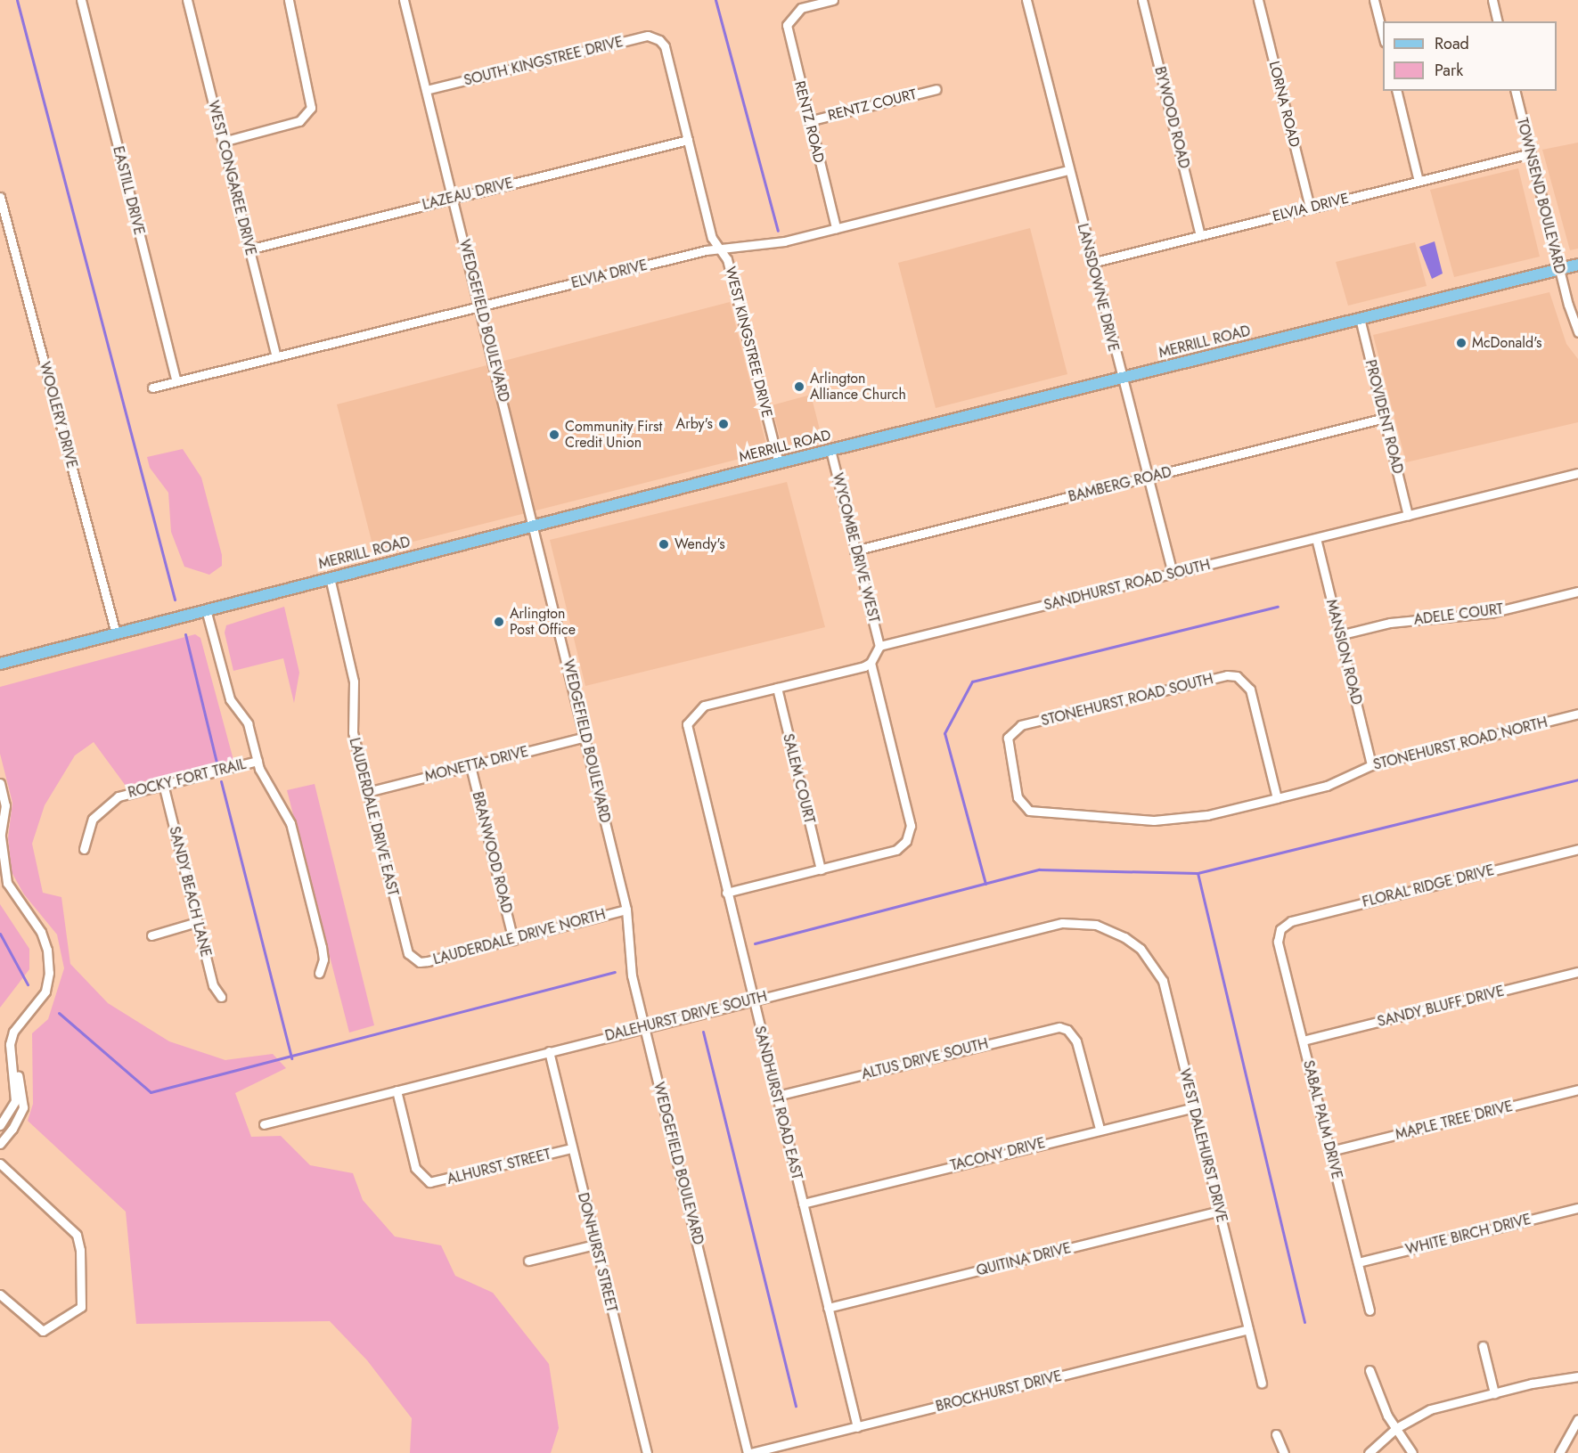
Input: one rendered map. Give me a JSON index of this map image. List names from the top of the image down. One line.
{"streets":{"main road":["MERRILL ROAD"],"street":["SOUTH KINGSTREE DRIVE","LORNA ROAD","RENTZ COURT","BYWOOD ROAD","RENTZ ROAD","WEST CONGAREE DRIVE","EASTILL DRIVE","LAZEAU DRIVE","TOWNSEND BOULEVARD","ELVIA DRIVE","LANSDOWNE DRIVE","WEDGEFIELD BOULEVARD","WEST KINGSTREE DRIVE","WOOLERY DRIVE","PROVIDENT ROAD","BAMBERG ROAD","WYCOMBE DRIVE WEST","SANDHURST ROAD SOUTH","ADELE COURT","MANSION ROAD","STONEHURST ROAD SOUTH","STONEHURST ROAD NORTH","MONETTA DRIVE","ROCKY FORT TRAIL","SALEM COURT","LAUDERDALE DRIVE EAST","BRANWOOD ROAD","FLORAL RIDGE DRIVE","SANDY BEACH LANE","LAUDERDALE DRIVE NORTH","SANDY BLUFF DRIVE","DALEHURST DRIVE SOUTH","ALTUS DRIVE SOUTH","SANDHURST ROAD EAST","SABAL PALM DRIVE","MAPLE TREE DRIVE","WEST DALEHURST DRIVE","TACONY DRIVE","ALHURST STREET","WHITE BIRCH DRIVE","DONHURST STREET","QUITINA DRIVE","BROCKHURST DRIVE"]},"crossings":[["SOUTH KINGSTREE DRIVE","WEDGEFIELD BOULEVARD"],["SOUTH KINGSTREE DRIVE","WEST KINGSTREE DRIVE"],["LORNA ROAD","ELVIA DRIVE"],["RENTZ COURT","RENTZ ROAD"],["BYWOOD ROAD","ELVIA DRIVE"],["RENTZ ROAD","ELVIA DRIVE"],["WEST CONGAREE DRIVE","LAZEAU DRIVE"],["WEST CONGAREE DRIVE","ELVIA DRIVE"],["EASTILL DRIVE","ELVIA DRIVE"],["LAZEAU DRIVE","WEDGEFIELD BOULEVARD"],["LAZEAU DRIVE","WEST KINGSTREE DRIVE"],["TOWNSEND BOULEVARD","ELVIA DRIVE"],["TOWNSEND BOULEVARD","MERRILL ROAD"],["ELVIA DRIVE","LANSDOWNE DRIVE"],["ELVIA DRIVE","WEDGEFIELD BOULEVARD"],["ELVIA DRIVE","WEST KINGSTREE DRIVE"],["LANSDOWNE DRIVE","MERRILL ROAD"],["LANSDOWNE DRIVE","BAMBERG ROAD"],["LANSDOWNE DRIVE","SANDHURST ROAD SOUTH"],["WEDGEFIELD BOULEVARD","MERRILL ROAD"],["WEDGEFIELD BOULEVARD","MONETTA DRIVE"],["WEDGEFIELD BOULEVARD","LAUDERDALE DRIVE NORTH"],["WEDGEFIELD BOULEVARD","DALEHURST DRIVE SOUTH"],["WEDGEFIELD BOULEVARD","BROCKHURST DRIVE"],["WEST KINGSTREE DRIVE","MERRILL ROAD"],["MERRILL ROAD","WOOLERY DRIVE"],["MERRILL ROAD","PROVIDENT ROAD"],["MERRILL ROAD","WYCOMBE DRIVE WEST"],["MERRILL ROAD","LAUDERDALE DRIVE EAST"],["PROVIDENT ROAD","BAMBERG ROAD"],["PROVIDENT ROAD","SANDHURST ROAD SOUTH"],["BAMBERG ROAD","WYCOMBE DRIVE WEST"],["WYCOMBE DRIVE WEST","SANDHURST ROAD SOUTH"],["SANDHURST ROAD SOUTH","MANSION ROAD"],["ADELE COURT","MANSION ROAD"],["MANSION ROAD","STONEHURST ROAD NORTH"],["STONEHURST ROAD SOUTH","STONEHURST ROAD NORTH"],["MONETTA DRIVE","LAUDERDALE DRIVE EAST"],["MONETTA DRIVE","BRANWOOD ROAD"],["ROCKY FORT TRAIL","SANDY BEACH LANE"],["SALEM COURT","SANDHURST ROAD EAST"],["LAUDERDALE DRIVE EAST","LAUDERDALE DRIVE NORTH"],["BRANWOOD ROAD","LAUDERDALE DRIVE NORTH"],["FLORAL RIDGE DRIVE","SABAL PALM DRIVE"],["SANDY BLUFF DRIVE","SABAL PALM DRIVE"],["DALEHURST DRIVE SOUTH","SANDHURST ROAD EAST"],["DALEHURST DRIVE SOUTH","WEST DALEHURST DRIVE"],["DALEHURST DRIVE SOUTH","ALHURST STREET"],["DALEHURST DRIVE SOUTH","DONHURST STREET"],["ALTUS DRIVE SOUTH","SANDHURST ROAD EAST"],["ALTUS DRIVE SOUTH","TACONY DRIVE"],["SANDHURST ROAD EAST","TACONY DRIVE"],["SANDHURST ROAD EAST","QUITINA DRIVE"],["SANDHURST ROAD EAST","BROCKHURST DRIVE"],["SABAL PALM DRIVE","MAPLE TREE DRIVE"],["SABAL PALM DRIVE","WHITE BIRCH DRIVE"],["WEST DALEHURST DRIVE","TACONY DRIVE"],["WEST DALEHURST DRIVE","QUITINA DRIVE"],["WEST DALEHURST DRIVE","BROCKHURST DRIVE"],["ALHURST STREET","DONHURST STREET"]],"places":["McDonald's","Arlington Alliance Church","Arby's","Community First Credit Union","Wendy's","Arlington Post Office"],"legend":["Road","Park"]}
